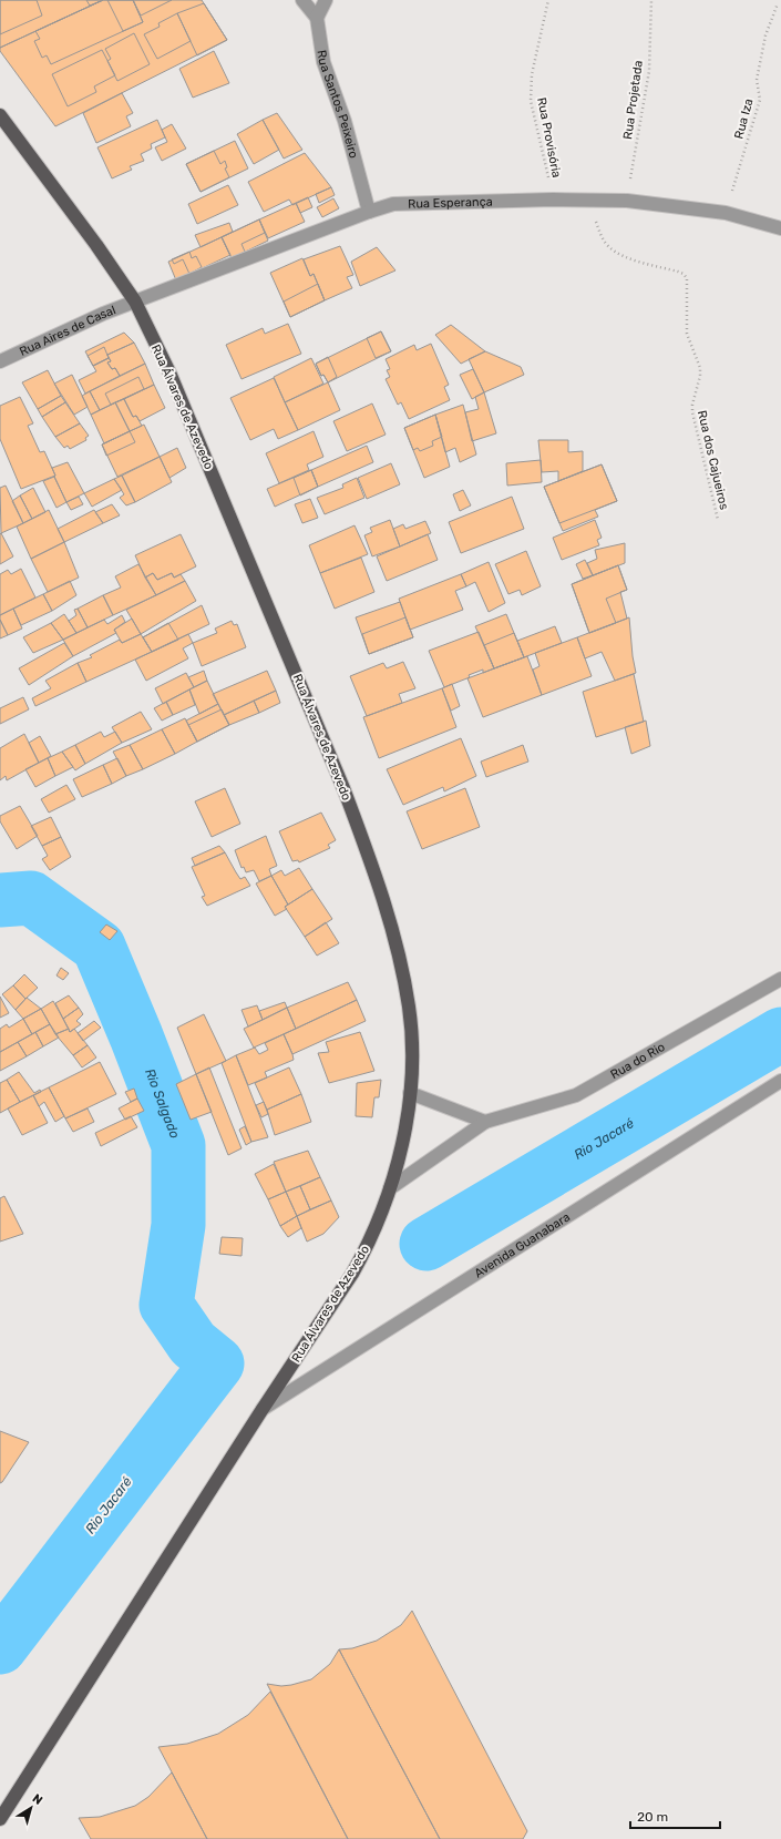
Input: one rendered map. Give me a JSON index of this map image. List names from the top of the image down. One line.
{"streets":{"main road":["Rua Álvares de Azevedo"],"street":["Rua Santos Peixeiro","Rua Esperança","Rua Aires de Casal","Rua do Rio","Avenida Guanabara"],"path":["Rua Projetada","Rua Iza","Rua Provisória","Rua dos Cajueiros"]},"crossings":[["Rua Projetada","Rua Esperança"],["Rua Santos Peixeiro","Rua Esperança"],["Rua Iza","Rua Esperança"],["Rua Provisória","Rua Esperança"],["Rua Esperança","Rua Aires de Casal"],["Rua Esperança","Rua Álvares de Azevedo"],["Rua Esperança","Rua dos Cajueiros"],["Rua Aires de Casal","Rua Álvares de Azevedo"],["Rua Álvares de Azevedo","Rua do Rio"],["Rua Álvares de Azevedo","Avenida Guanabara"]],"water":["Rio Salgado","Rio Jacaré"],"scale_bar":"20 m","north":"top right"}
